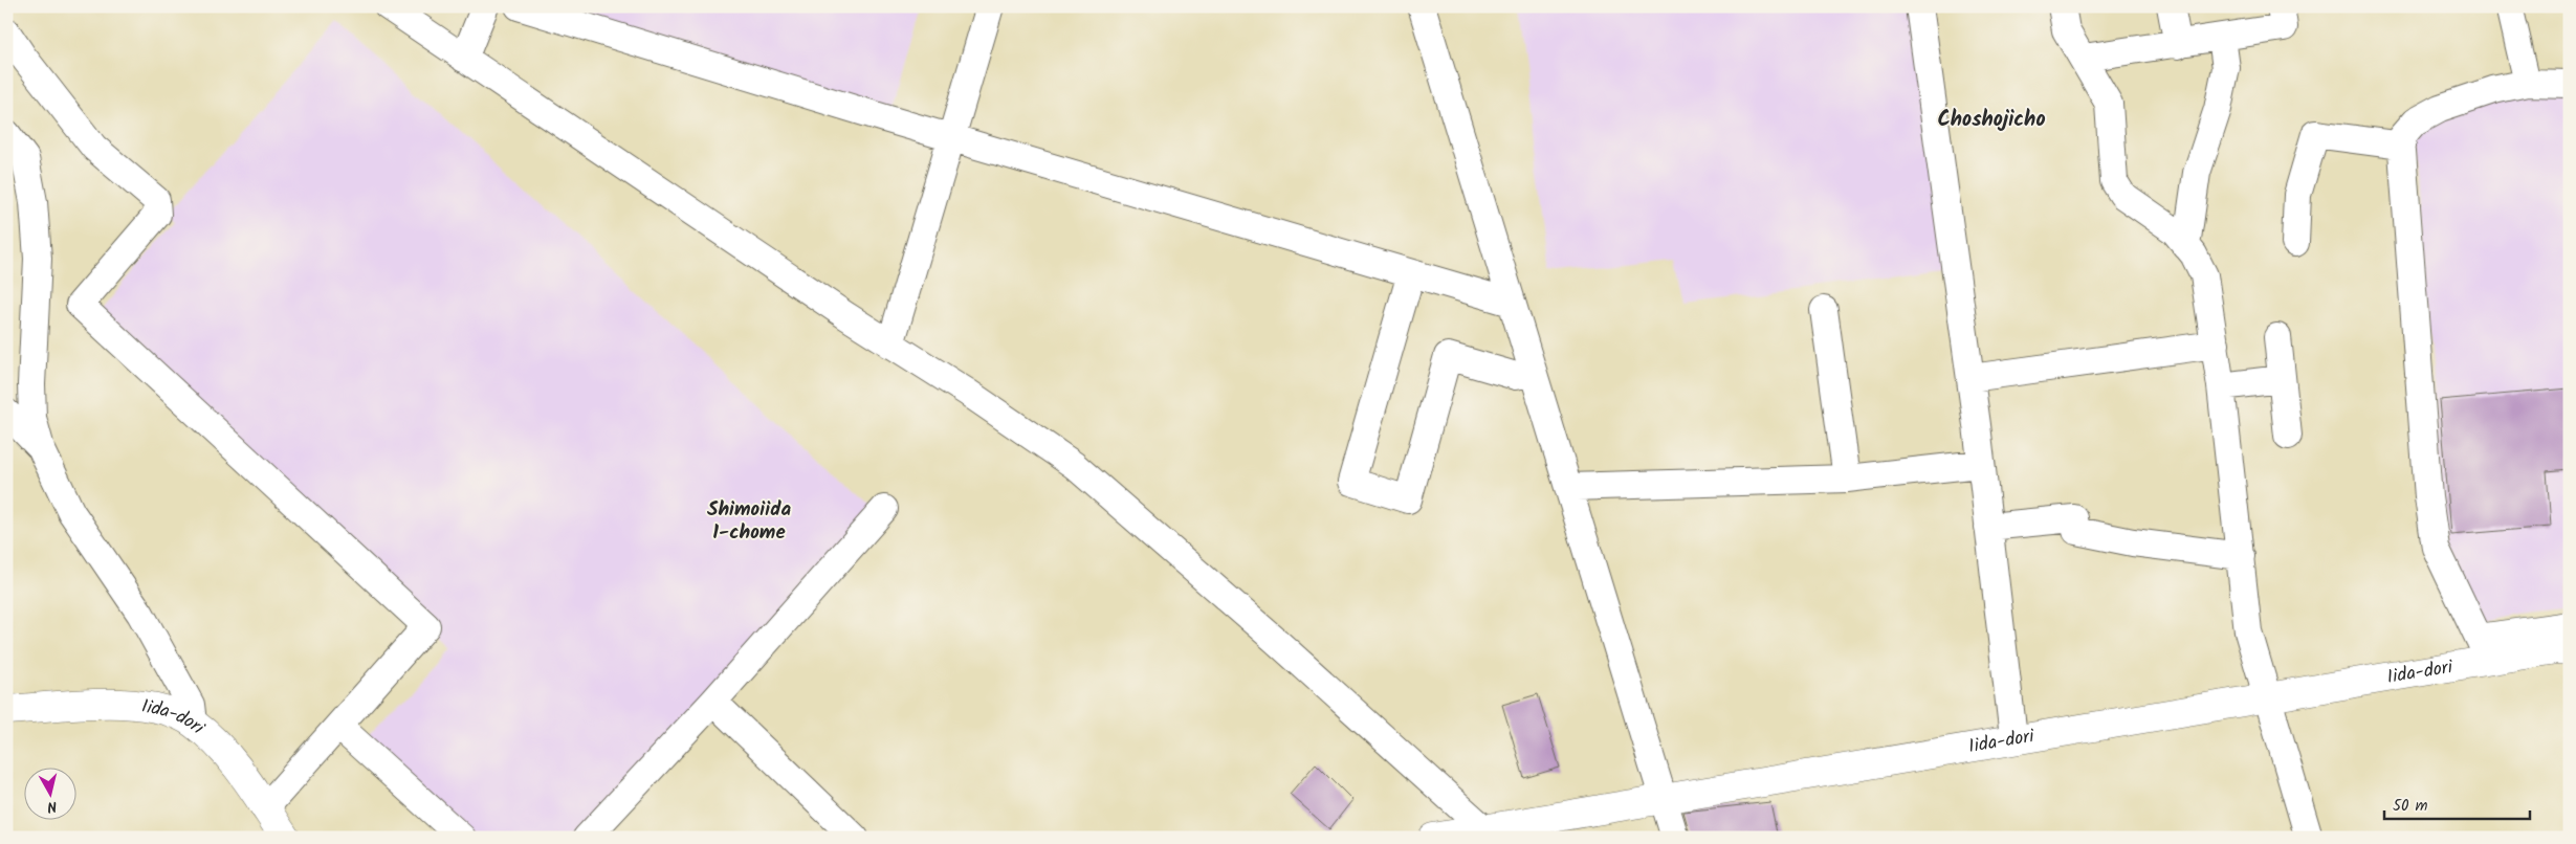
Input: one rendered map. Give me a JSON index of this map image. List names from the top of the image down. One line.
{"streets":{"main road":["Iida-dori"]},"districts":["Choshojicho","Shimoiida 1-chome"],"scale_bar":"50 m","north":"bottom"}
